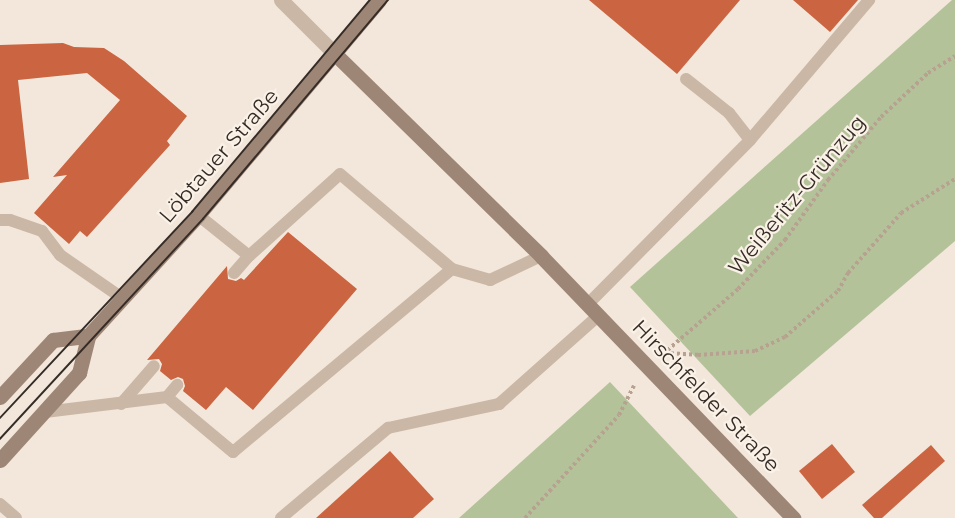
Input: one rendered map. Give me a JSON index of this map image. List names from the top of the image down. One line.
{"streets":{"main road":["Löbtauer Straße","Hirschfelder Straße"],"path":["Weißeritz-Grünzug"]},"crossings":[["Löbtauer Straße","Hirschfelder Straße"],["Weißeritz-Grünzug","Hirschfelder Straße"]]}
